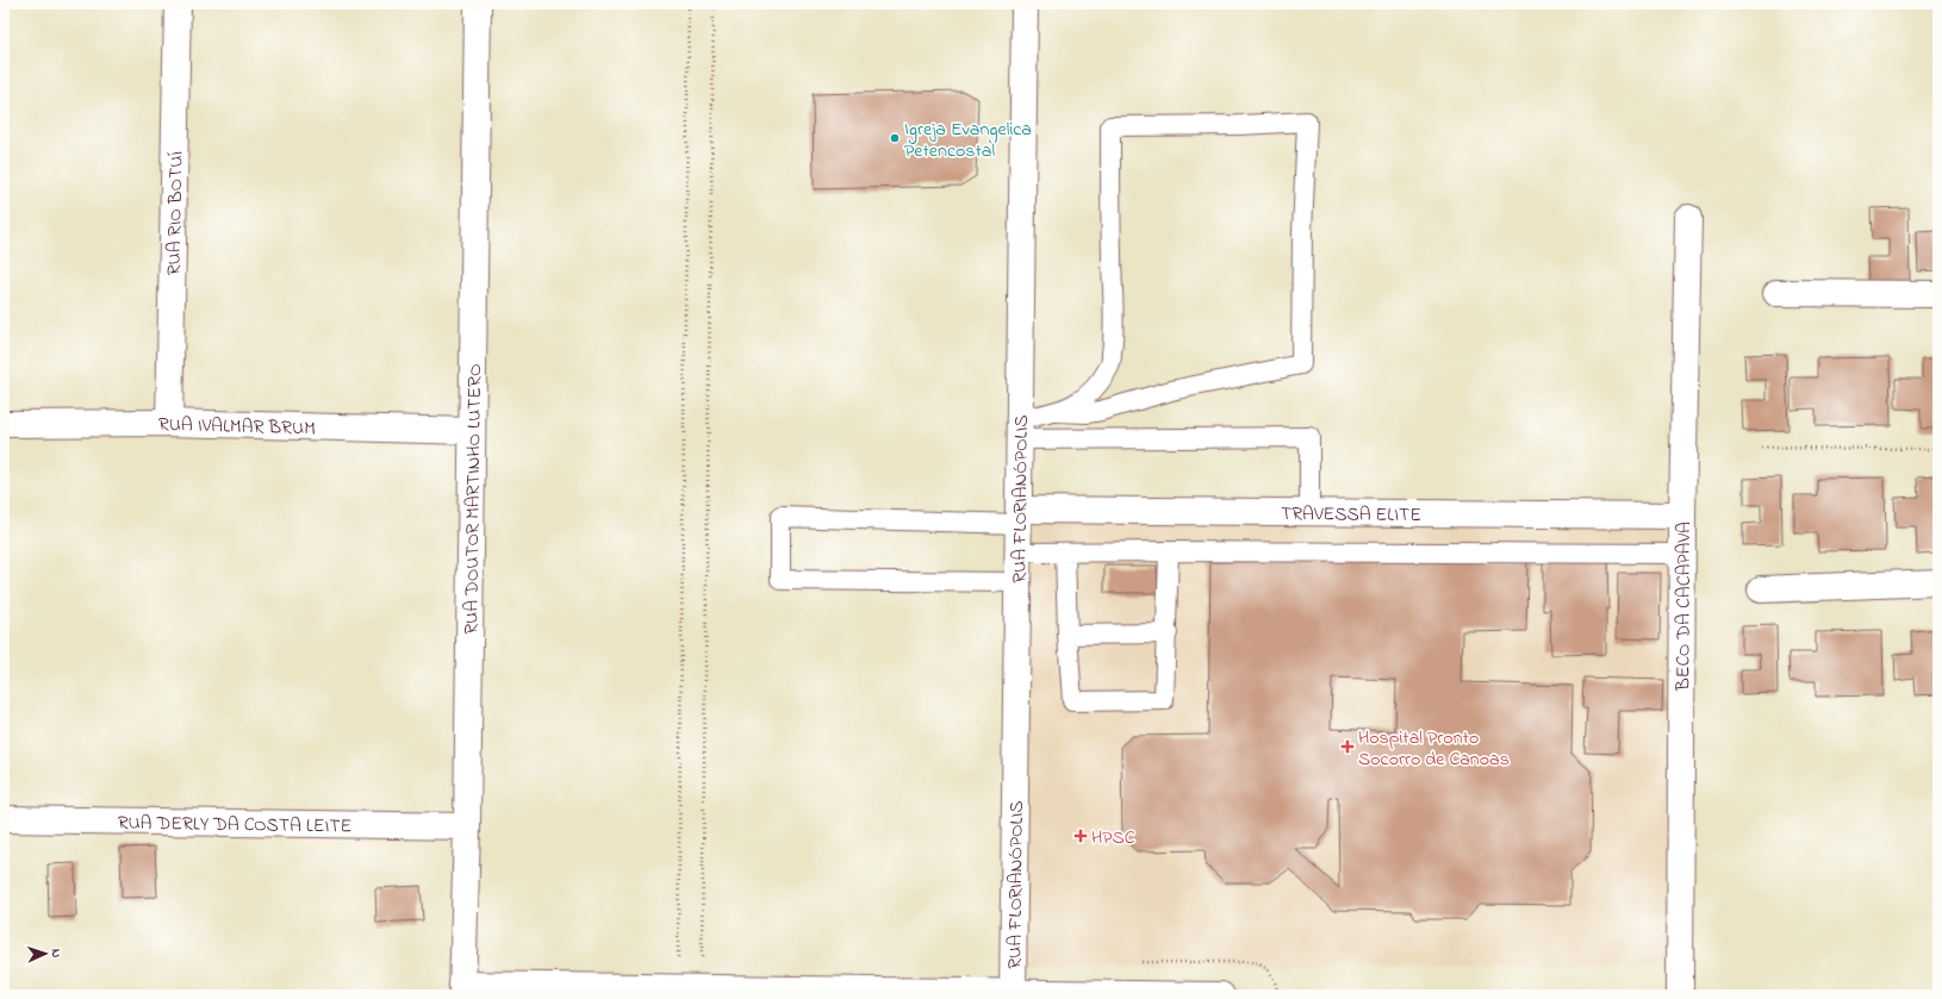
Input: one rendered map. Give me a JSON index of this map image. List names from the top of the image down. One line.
{"streets":{"street":["RUA RIO BOTUÍ","RUA IVALMAR BRUM","RUA DOUTOR MARTINHO LUTERO","RUA FLORIANÓPOLIS","TRAVESSA ELITE","BECO DA CACAPAVA","RUA DERLY DA COSTA LEITE"]},"crossings":[["RUA RIO BOTUÍ","RUA IVALMAR BRUM"],["RUA IVALMAR BRUM","RUA DOUTOR MARTINHO LUTERO"],["RUA DOUTOR MARTINHO LUTERO","RUA DERLY DA COSTA LEITE"],["RUA FLORIANÓPOLIS","TRAVESSA ELITE"],["TRAVESSA ELITE","BECO DA CACAPAVA"]],"places":{"other":["Igreja Evangelica Petencostal"],"health":["Hospital Pronto Socorro de Canoas","HPSC"]},"north":"right"}
